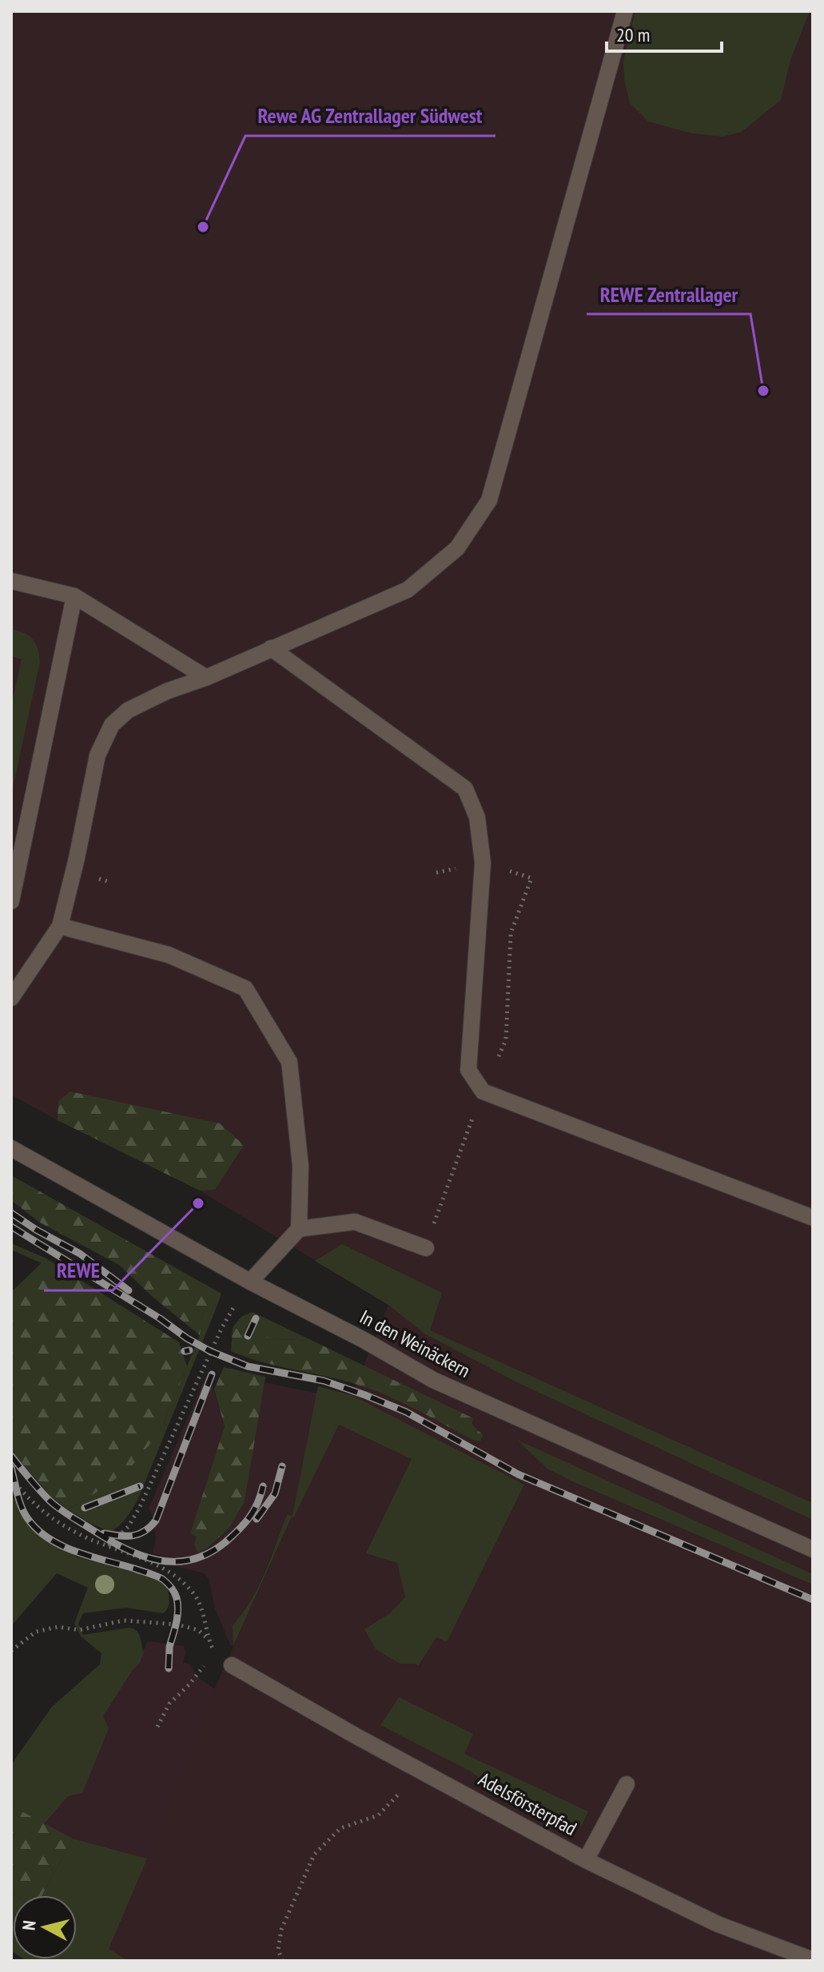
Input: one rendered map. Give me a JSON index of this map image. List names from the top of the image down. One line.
{"streets":{"street":["In den Weinäckern","Adelsförsterpfad"]},"places":["Rewe AG Zentrallager Südwest","REWE Zentrallager","REWE"],"scale_bar":"20 m","north":"left"}
